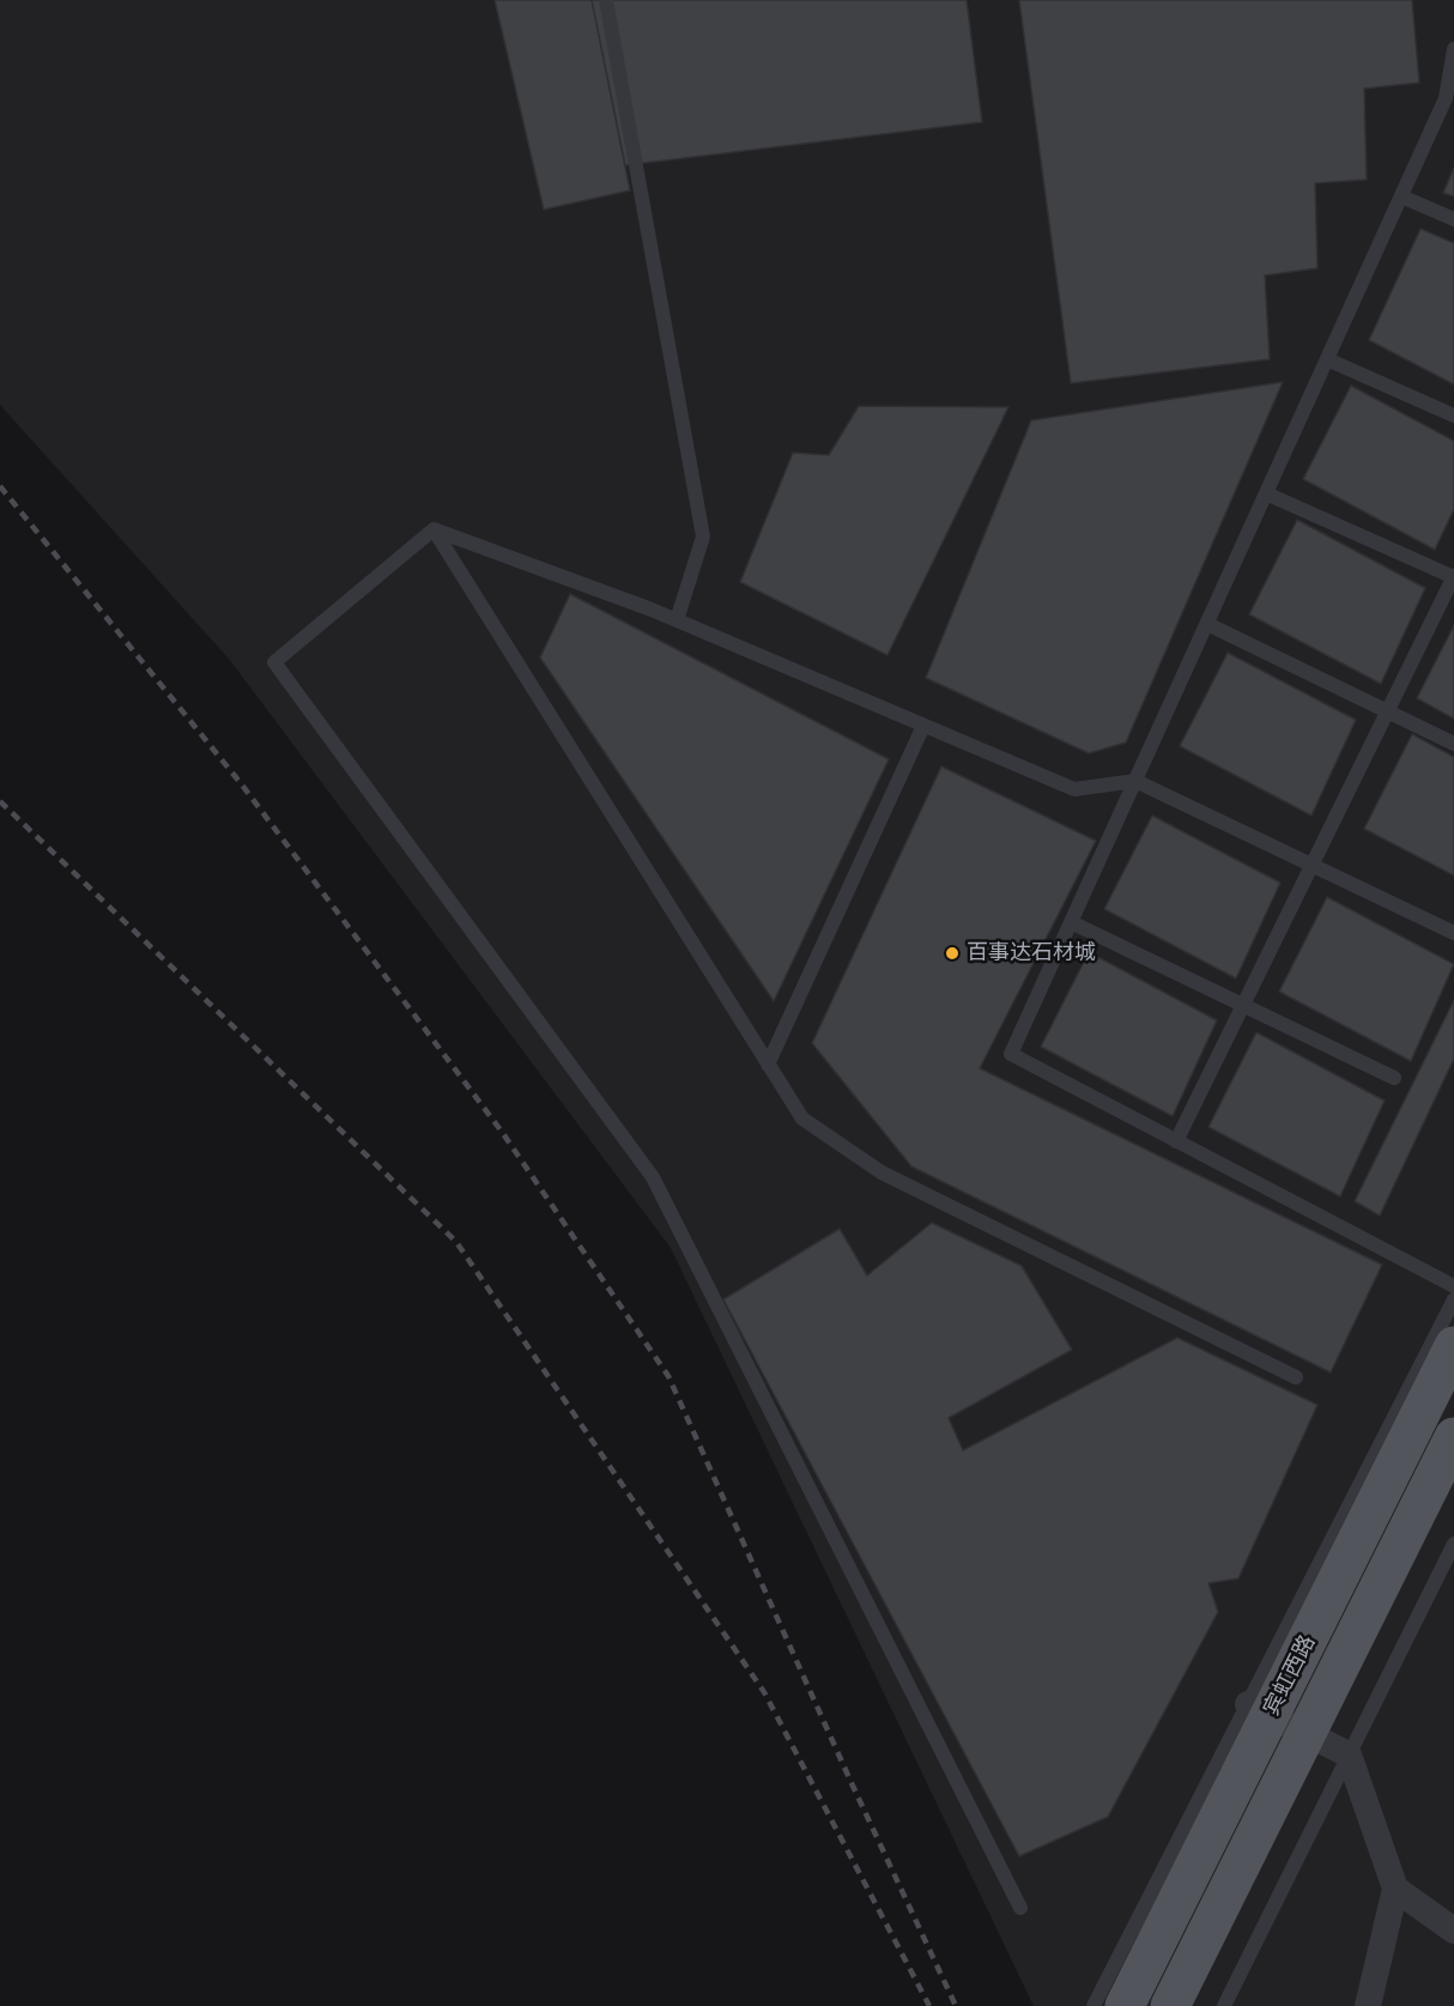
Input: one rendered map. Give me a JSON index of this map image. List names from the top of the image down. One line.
{"streets":{"main road":["宾虹西路"]},"places":["百事达石材城"]}
